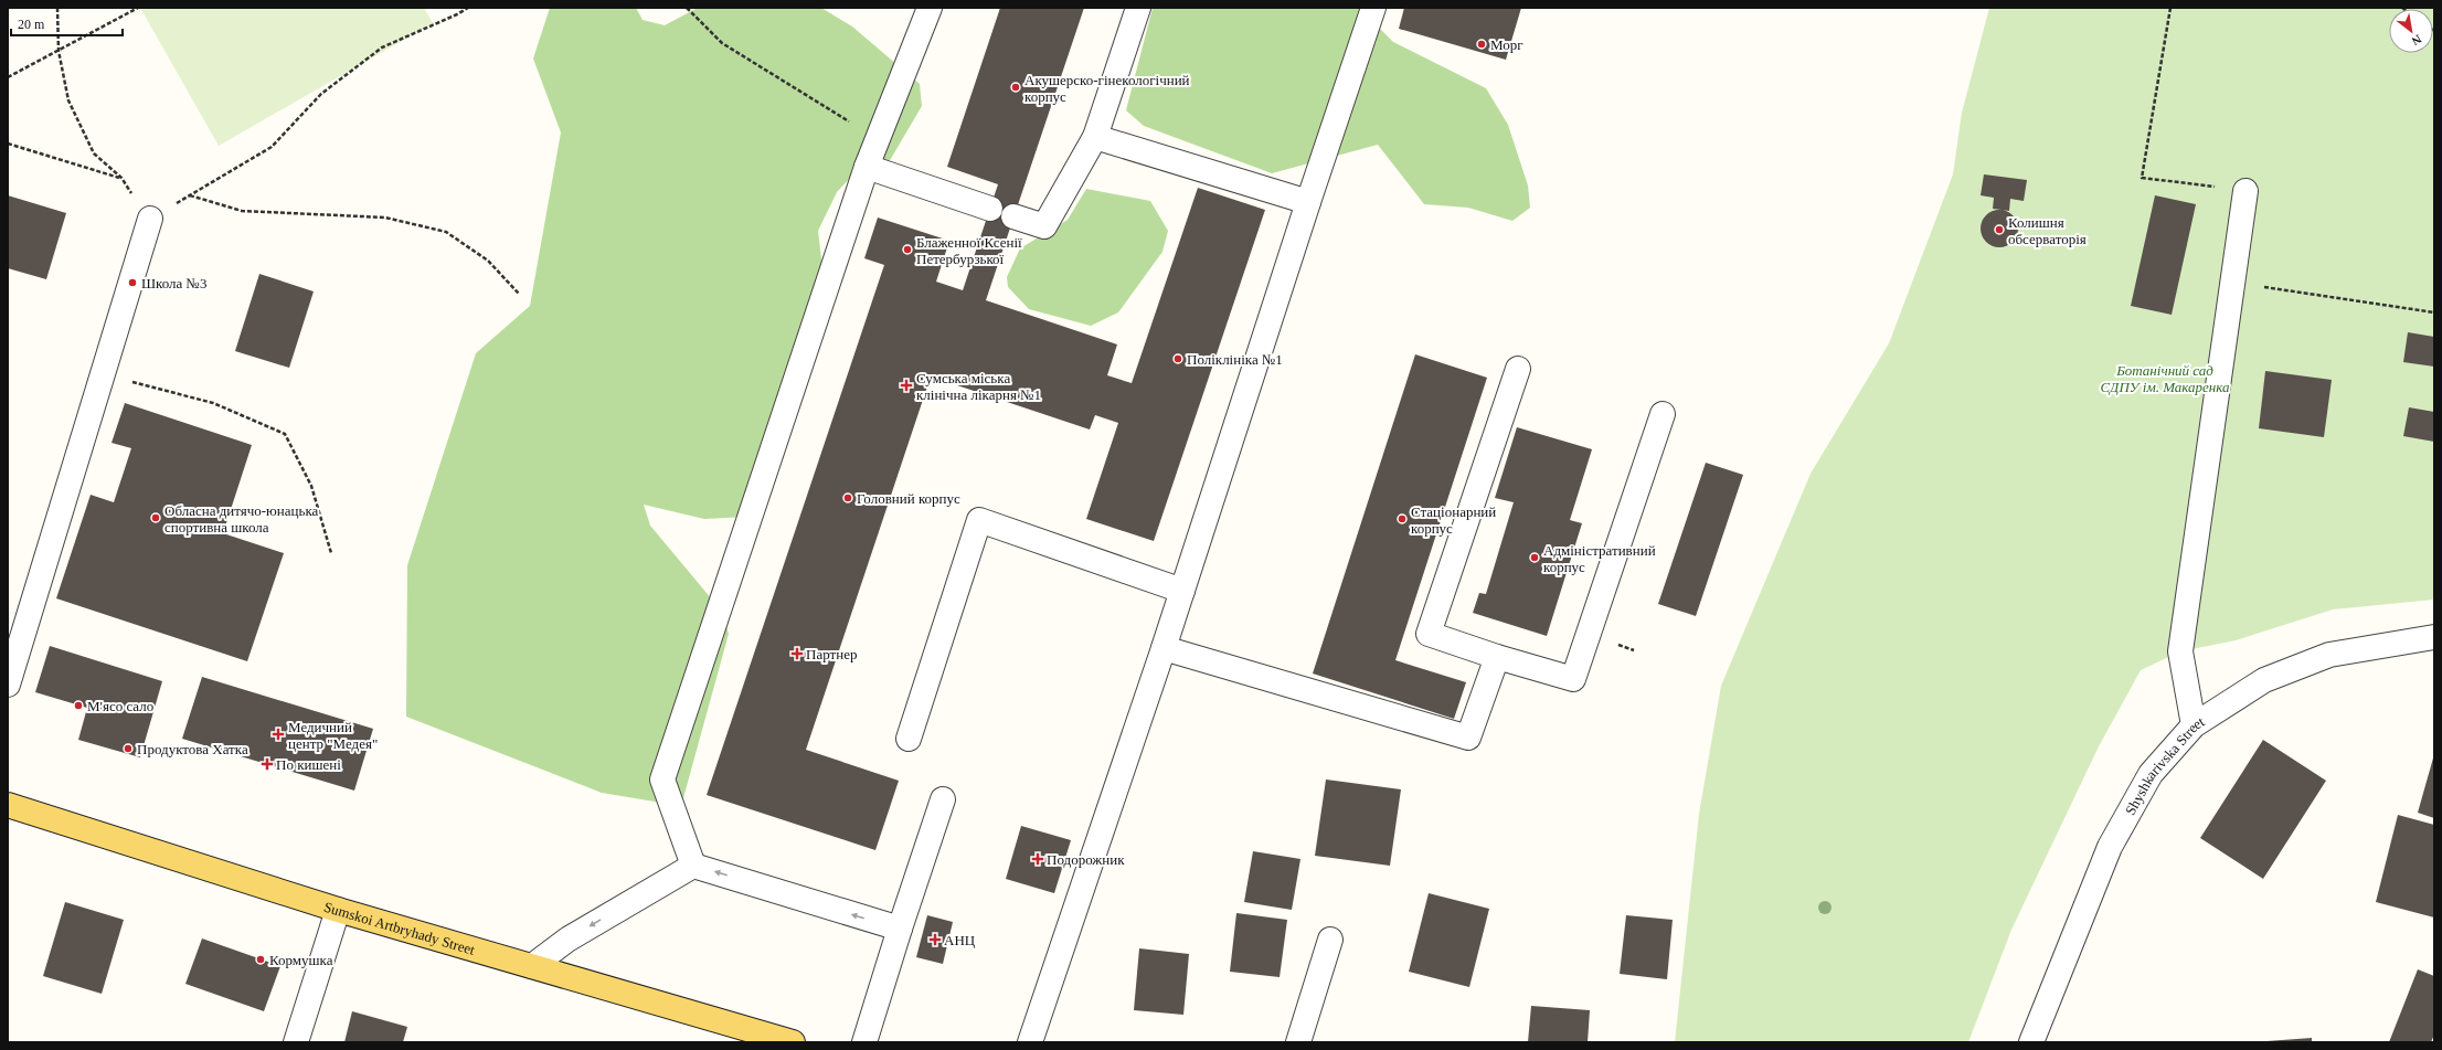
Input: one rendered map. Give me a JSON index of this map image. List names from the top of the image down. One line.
{"streets":{"main road":["Sumskoi Artbryhady Street"],"street":["Shyshkarivska Street"]},"parks":["Ботанічний сад СДПУ ім. Макаренка"],"places":{"other":["Морг","Акушерско-гінекологічний корпус","Колишня обсерваторія","Блаженної Ксенії Петербурзької","Школа №3","Поліклініка №1","Головний корпус","Обласна дитячо-юнацька спортивна школа","Стаціонарний корпус","Адміністративний корпус","М'ясо сало","Продуктова Хатка","Кормушка"],"health":["Сумська міська клінічна лікарня №1","Партнер","Медичний центр \"Медея\"","По кишені","Подорожник","АНЦ"]},"scale_bar":"20 m","north":"bottom right"}
